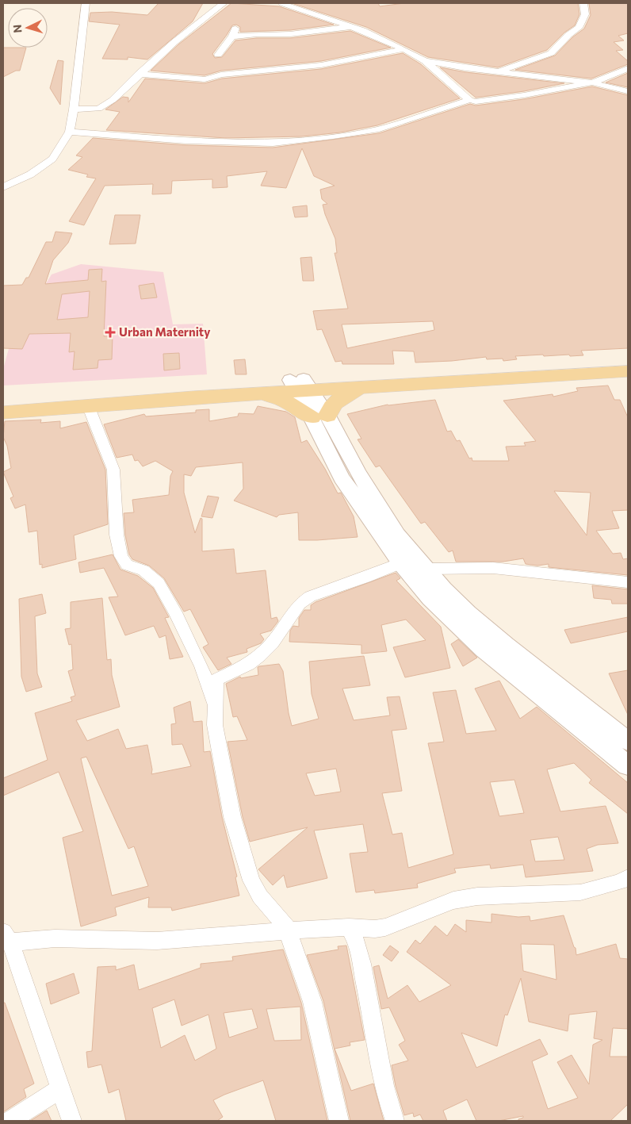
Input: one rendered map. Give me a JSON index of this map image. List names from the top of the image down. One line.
{"places":{"health":["Urban Maternity"]},"north":"left"}
